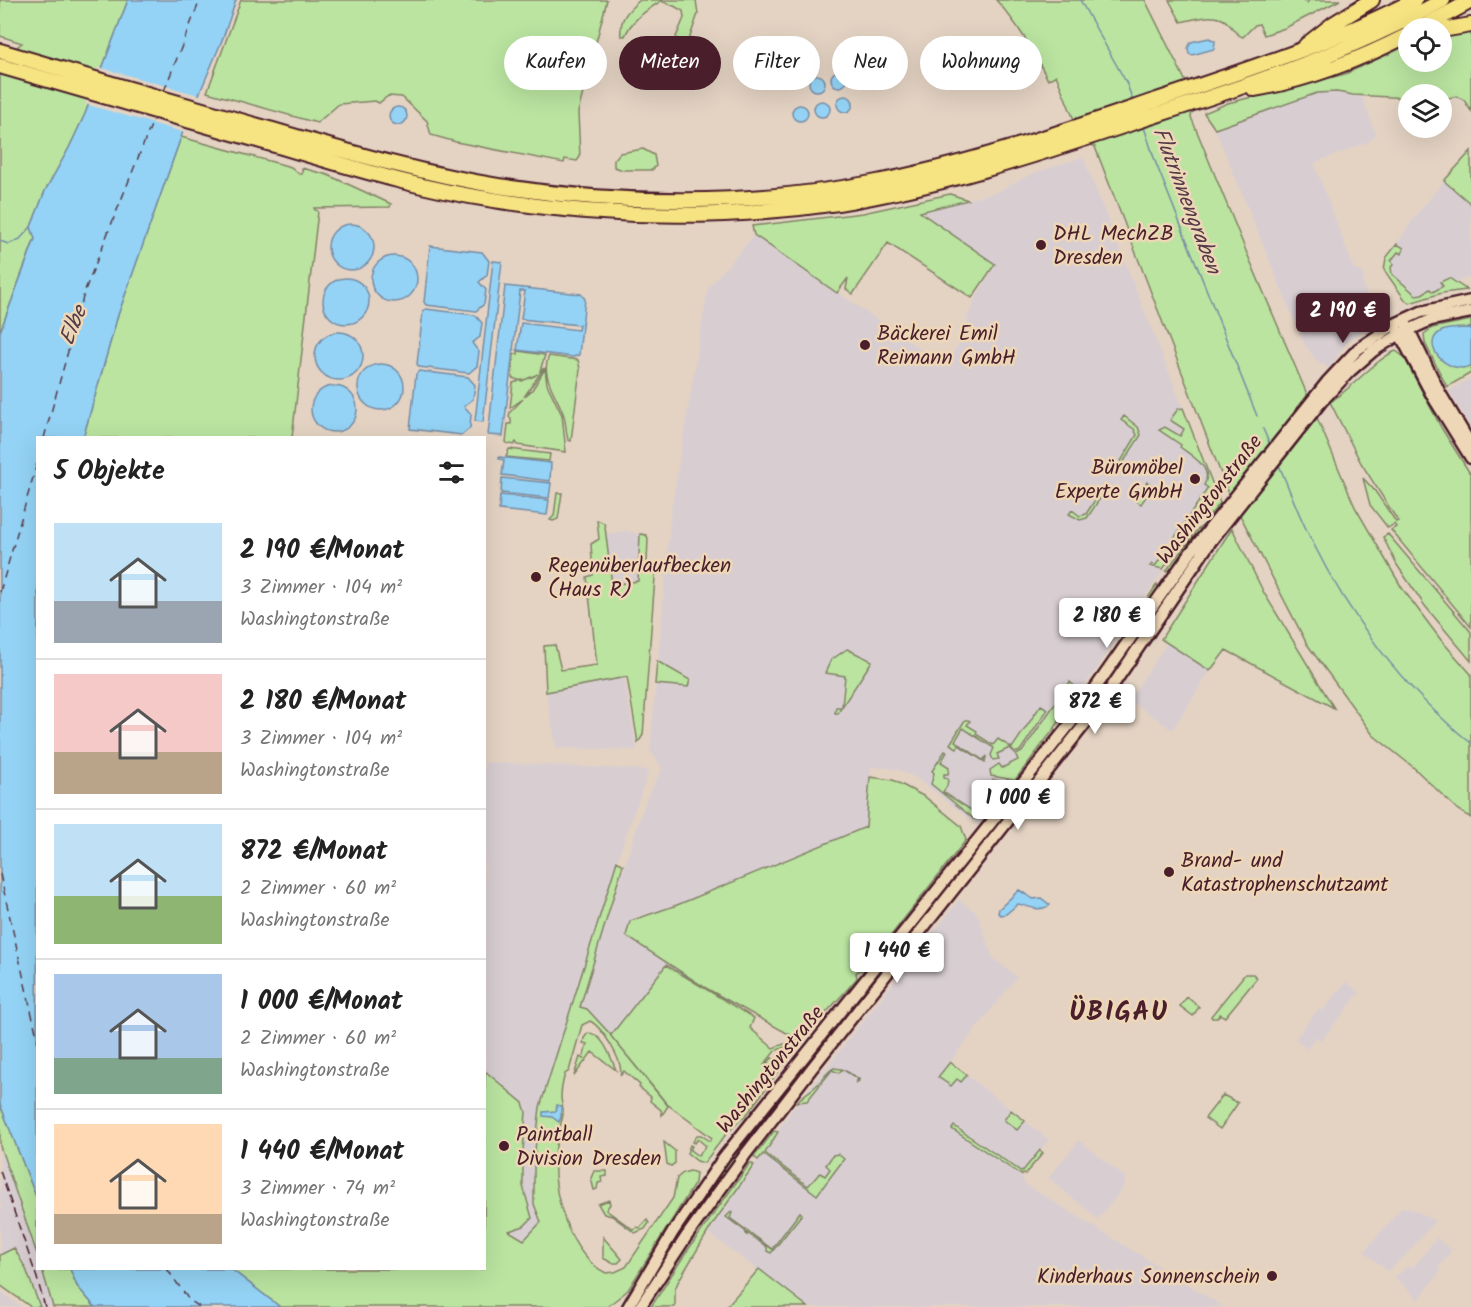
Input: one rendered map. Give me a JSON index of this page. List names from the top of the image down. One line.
{"streets":{"main road":["Washingtonstraße"]},"districts":["ÜBIGAU"],"water":["Flutrinnengraben","Elbe"],"places":["DHL MechZB Dresden","Bäckerei Emil Reimann GmbH","Büromöbel Experte GmbH","Regenüberlaufbecken (Haus R)","Brand- und Katastrophenschutzamt","Paintball Division Dresden","Kinderhaus Sonnenschein"],"page":{"chip":["Kaufen","Mieten","Filter","Neu","Wohnung"],"price":["2 190 €","2 180 €","872 €","1 000 €","1 440 €"],"heading":"5 Objekte","list":[{"name":"2 190 €/Monat","note":"3 Zimmer · 104 m² · Washingtonstraße"},{"name":"2 180 €/Monat","note":"3 Zimmer · 104 m² · Washingtonstraße"},{"name":"872 €/Monat","note":"2 Zimmer · 60 m² · Washingtonstraße"},{"name":"1 000 €/Monat","note":"2 Zimmer · 60 m² · Washingtonstraße"},{"name":"1 440 €/Monat","note":"3 Zimmer · 74 m² · Washingtonstraße"}]}}
